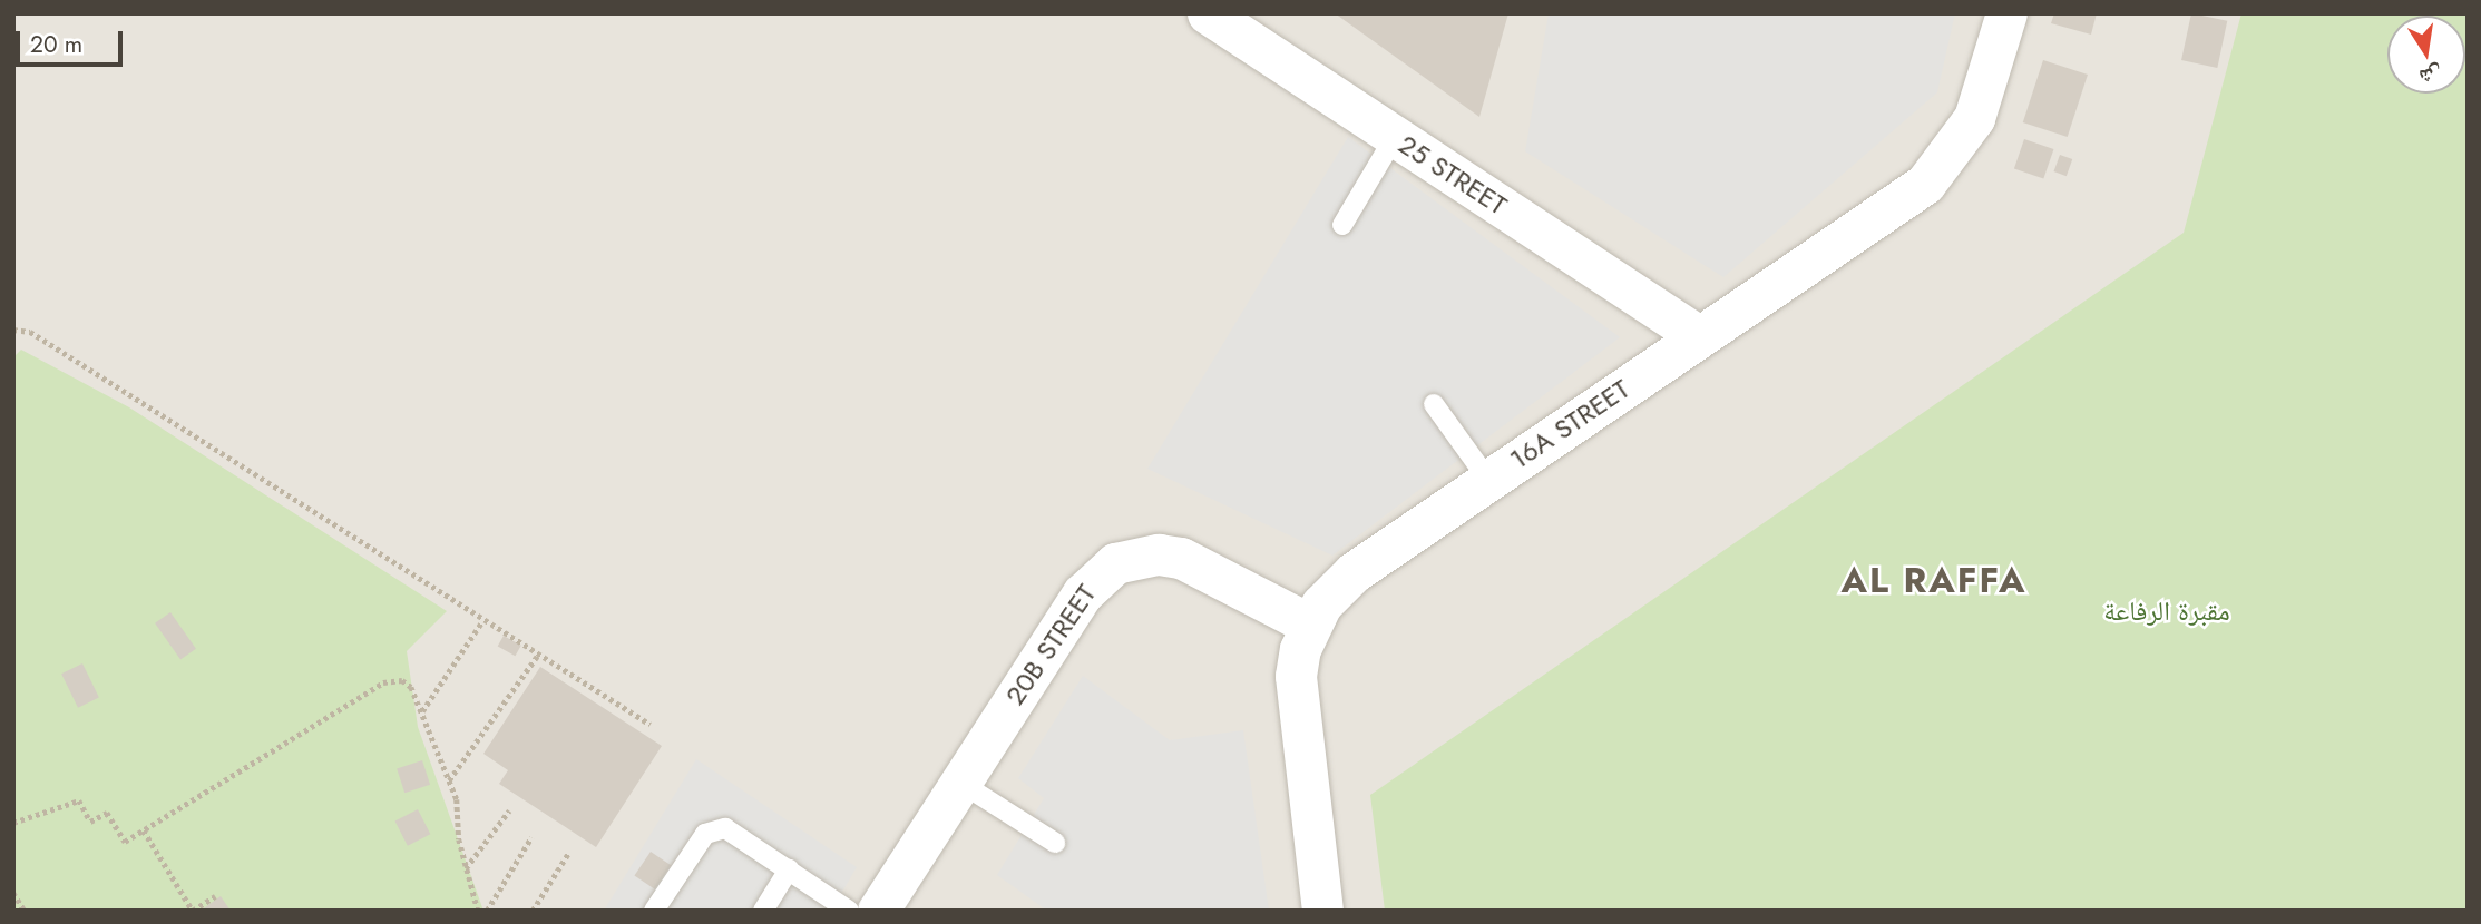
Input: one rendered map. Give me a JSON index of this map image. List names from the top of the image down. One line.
{"streets":{"street":["25 STREET","16A STREET","20B STREET"]},"crossings":[["25 STREET","16A STREET"],["16A STREET","20B STREET"]],"districts":["AL RAFFA"],"parks":["مقبرة الرفاعة"],"scale_bar":"20 m","north":"bottom"}
